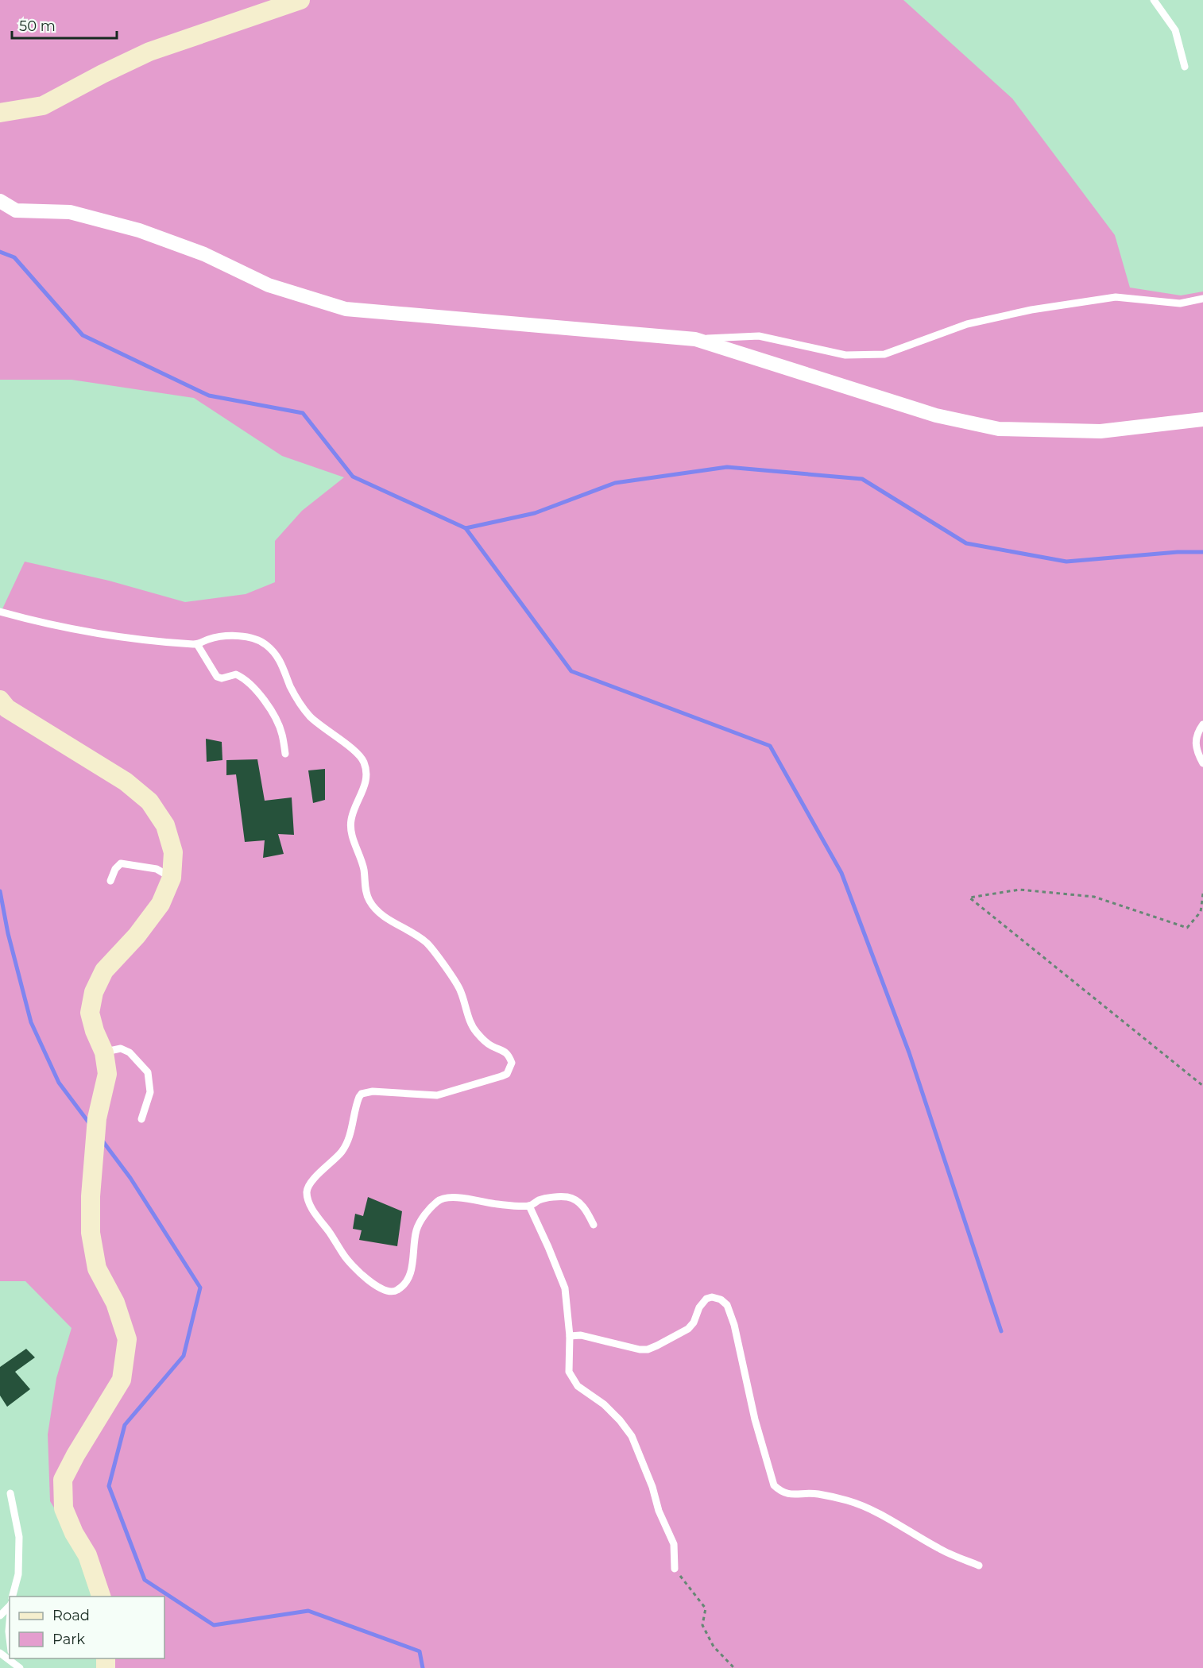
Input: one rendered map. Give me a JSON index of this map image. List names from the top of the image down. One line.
{"legend":["Road","Park"],"scale_bar":"50 m"}
